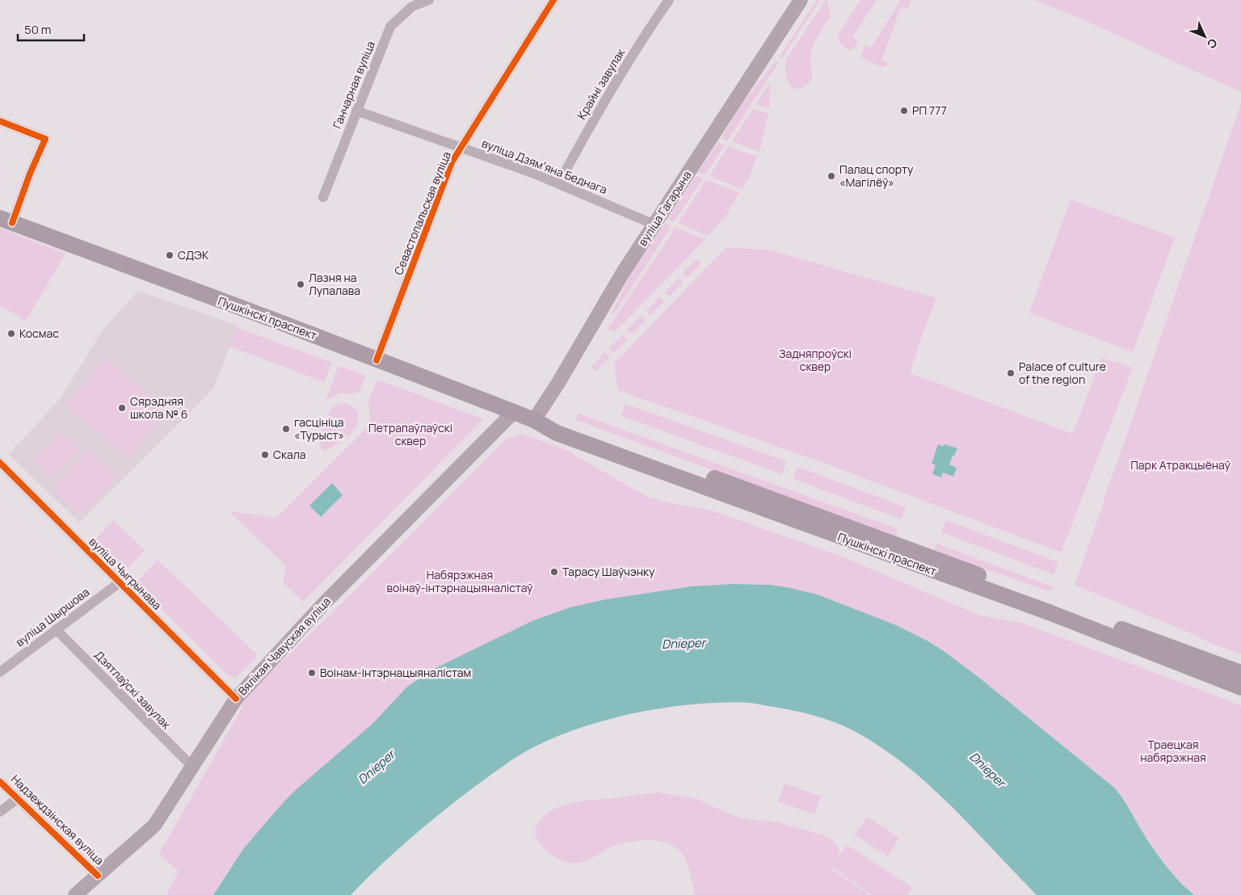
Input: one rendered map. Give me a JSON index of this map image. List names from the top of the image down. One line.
{"streets":{"main road":["вуліца Гагарына","Пушкінскі праспект","Вялікая Чавуская вуліца"],"street":["Крайні завулак","Ганчарная вуліца","вуліца Дзямʼяна Беднага","Севастопальская вуліца","вуліца Чыгрынава","вуліца Шыршова","Дзятлаўскі завулак","Надзеждзінская вуліца"]},"crossings":[["Крайні завулак","вуліца Дзямʼяна Беднага"],["Ганчарная вуліца","вуліца Дзямʼяна Беднага"],["вуліца Дзямʼяна Беднага","вуліца Гагарына"],["вуліца Дзямʼяна Беднага","Севастопальская вуліца"],["вуліца Гагарына","Пушкінскі праспект"],["Севастопальская вуліца","Пушкінскі праспект"],["Пушкінскі праспект","Вялікая Чавуская вуліца"],["вуліца Чыгрынава","вуліца Шыршова"],["вуліца Чыгрынава","Вялікая Чавуская вуліца"],["вуліца Шыршова","Дзятлаўскі завулак"],["Вялікая Чавуская вуліца","Дзятлаўскі завулак"],["Вялікая Чавуская вуліца","Надзеждзінская вуліца"]],"water":["Dnieper"],"parks":["Задняпроўскі сквер","Петрапаўлаўскі сквер","Парк Атракцыёнаў","Набярэжная воінаў-інтэрнацыяналістаў","Траецкая набярэжная"],"places":["РП 777","Палац спорту «Магілёў»","СДЭК","Лазня на Лупалава","Космас","Palace of culture of the region","Сярэдняя школа № 6","гасцініца «Турыст»","Скала","Тарасу Шаўчэнку","Воінам-інтэрнацыяналістам"],"scale_bar":"50 m","north":"bottom right"}
